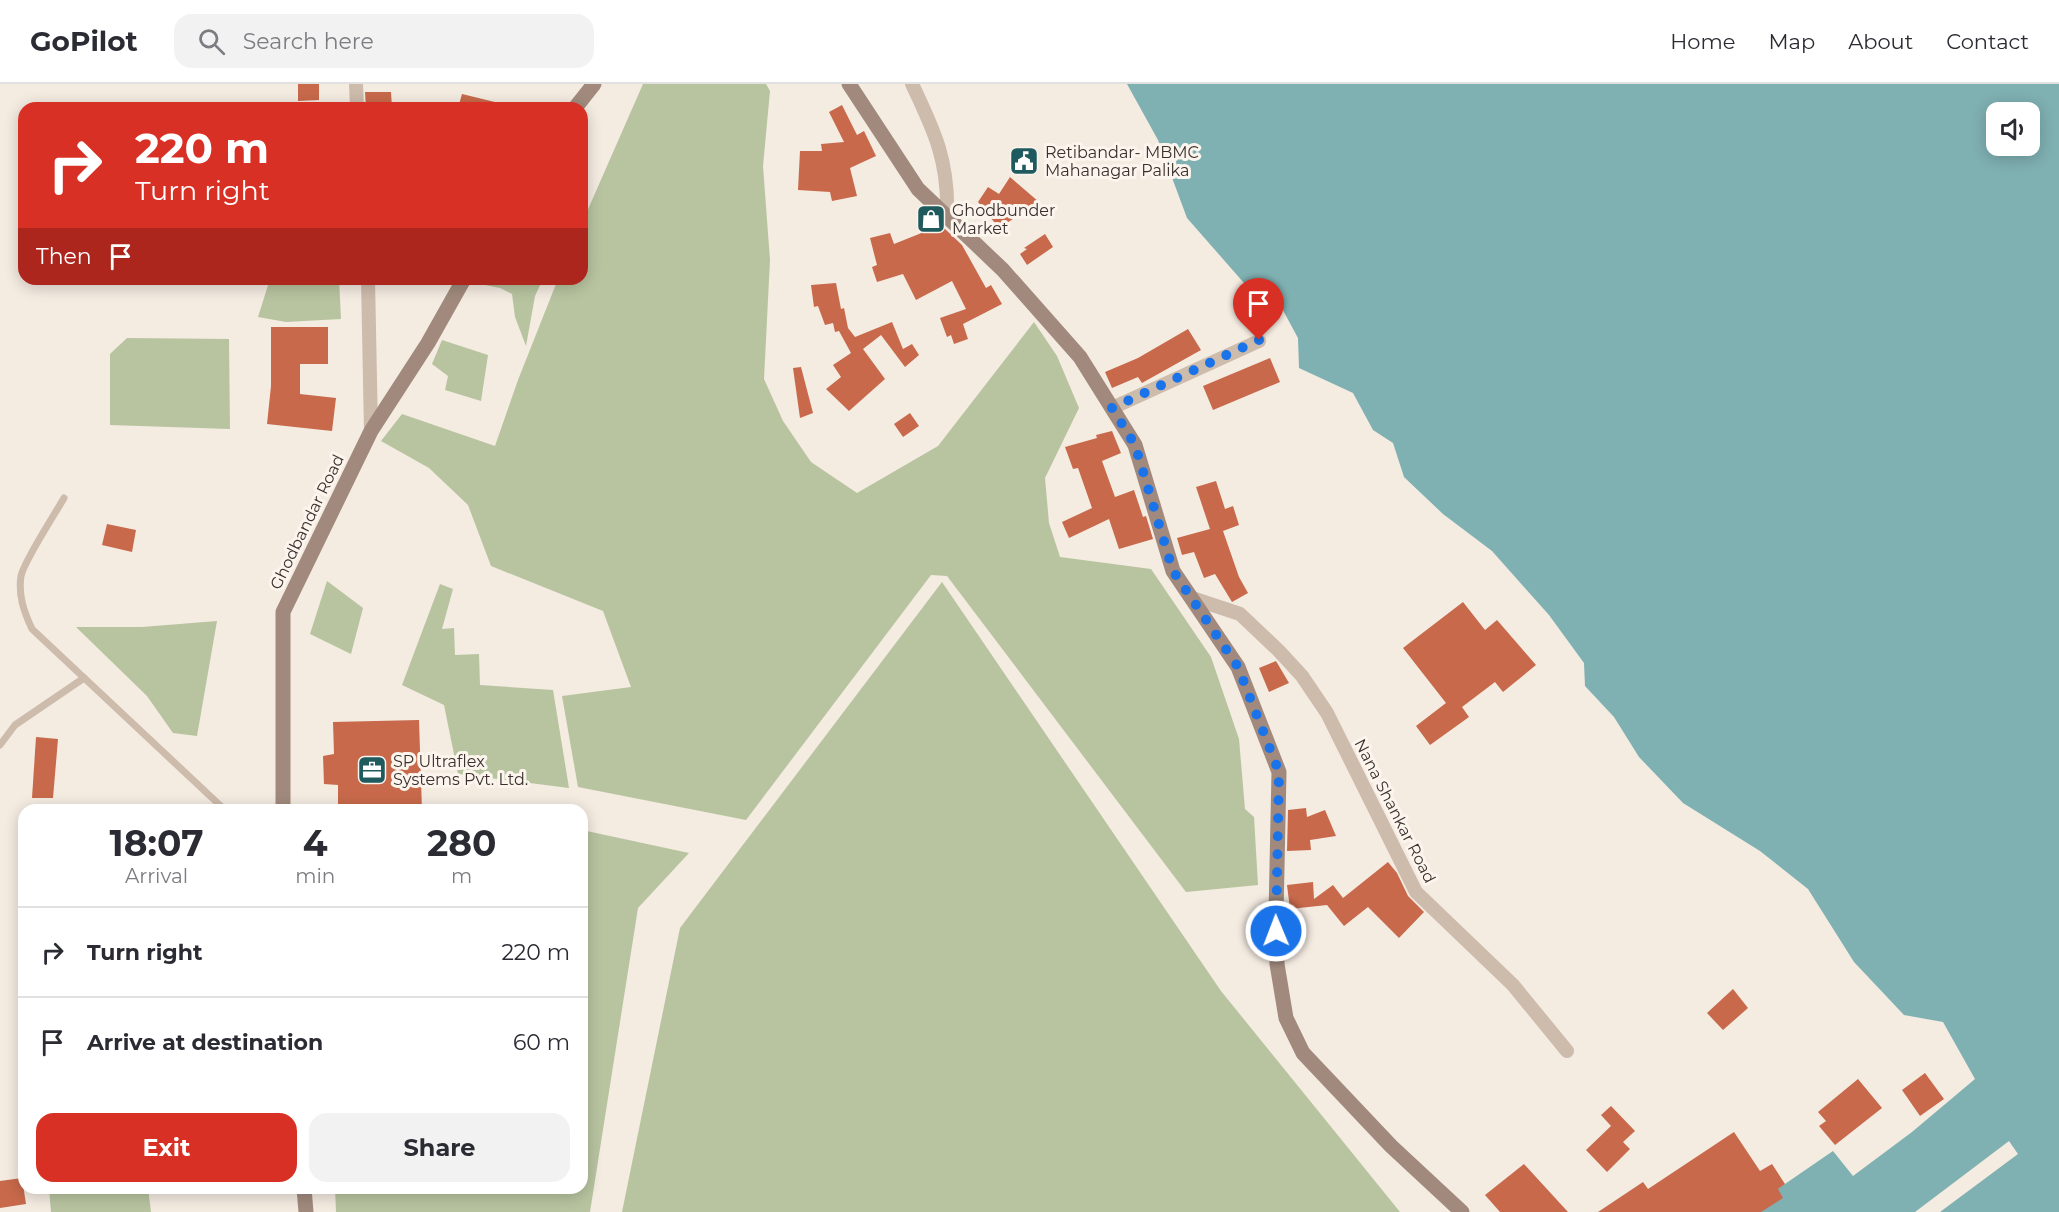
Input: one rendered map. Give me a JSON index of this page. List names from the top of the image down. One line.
{"streets":{"street":["Ghodbandar Road","Nana Shankar Road"]},"places":{"public building":["Retibandar- MBMC Mahanagar Palika"],"shop":["Ghodbunder Market"],"office":["SP Ultraflex Systems Pvt. Ltd."]},"page":{"header":"GoPilot","search":"Search here","nav":["Home","Map","About","Contact"],"turn":["220 m","Turn right"],"then":"Then","eta":["18:07","Arrival","4","min","280","m"],"list":[{"name":"Turn right","value":"220 m"},{"name":"Arrive at destination","value":"60 m"}],"buttons":["Exit","Share"]}}
